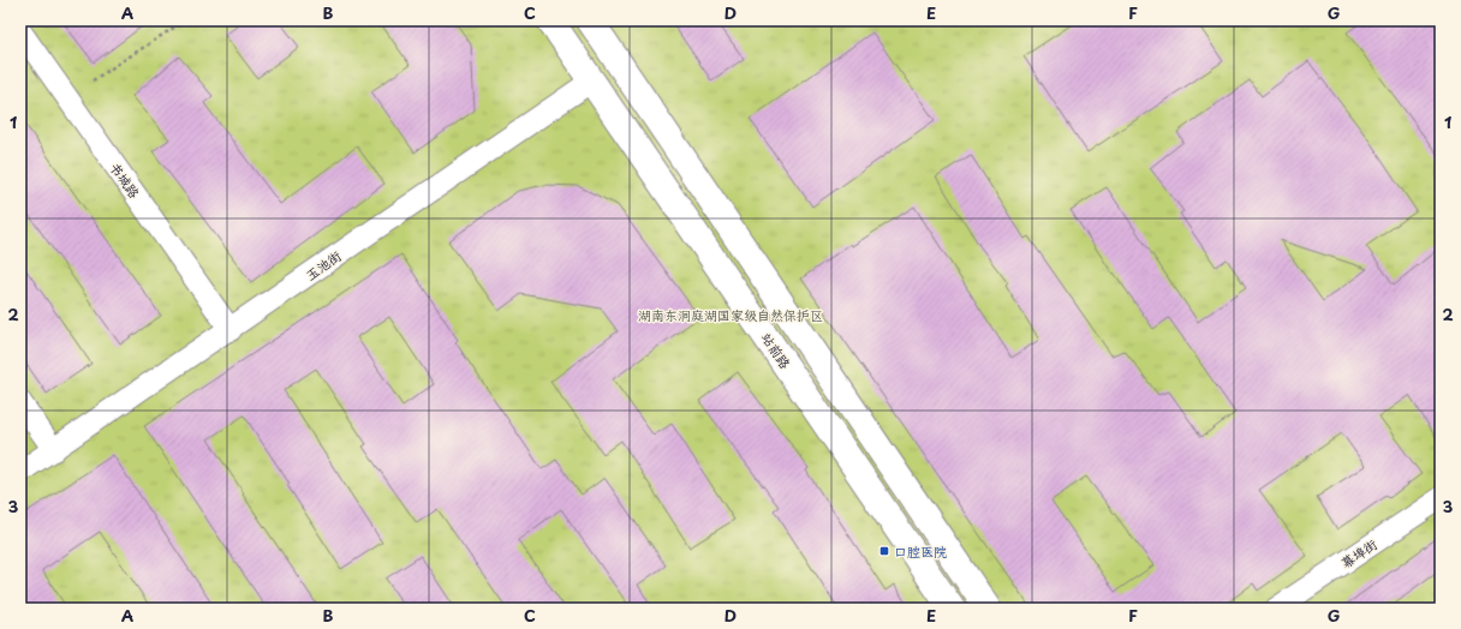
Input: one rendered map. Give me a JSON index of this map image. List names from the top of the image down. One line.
{"streets":{"main road":["站前路"],"street":["书城路","玉池街","幕埠街"]},"crossings":[["书城路","玉池街"],["玉池街","站前路"]],"parks":["湖南东洞庭湖国家级自然保护区"],"places":{"transit":["口腔医院"]},"grid":{"columns":["A","B","C","D","E","F","G"],"rows":["1","2","3"]}}
